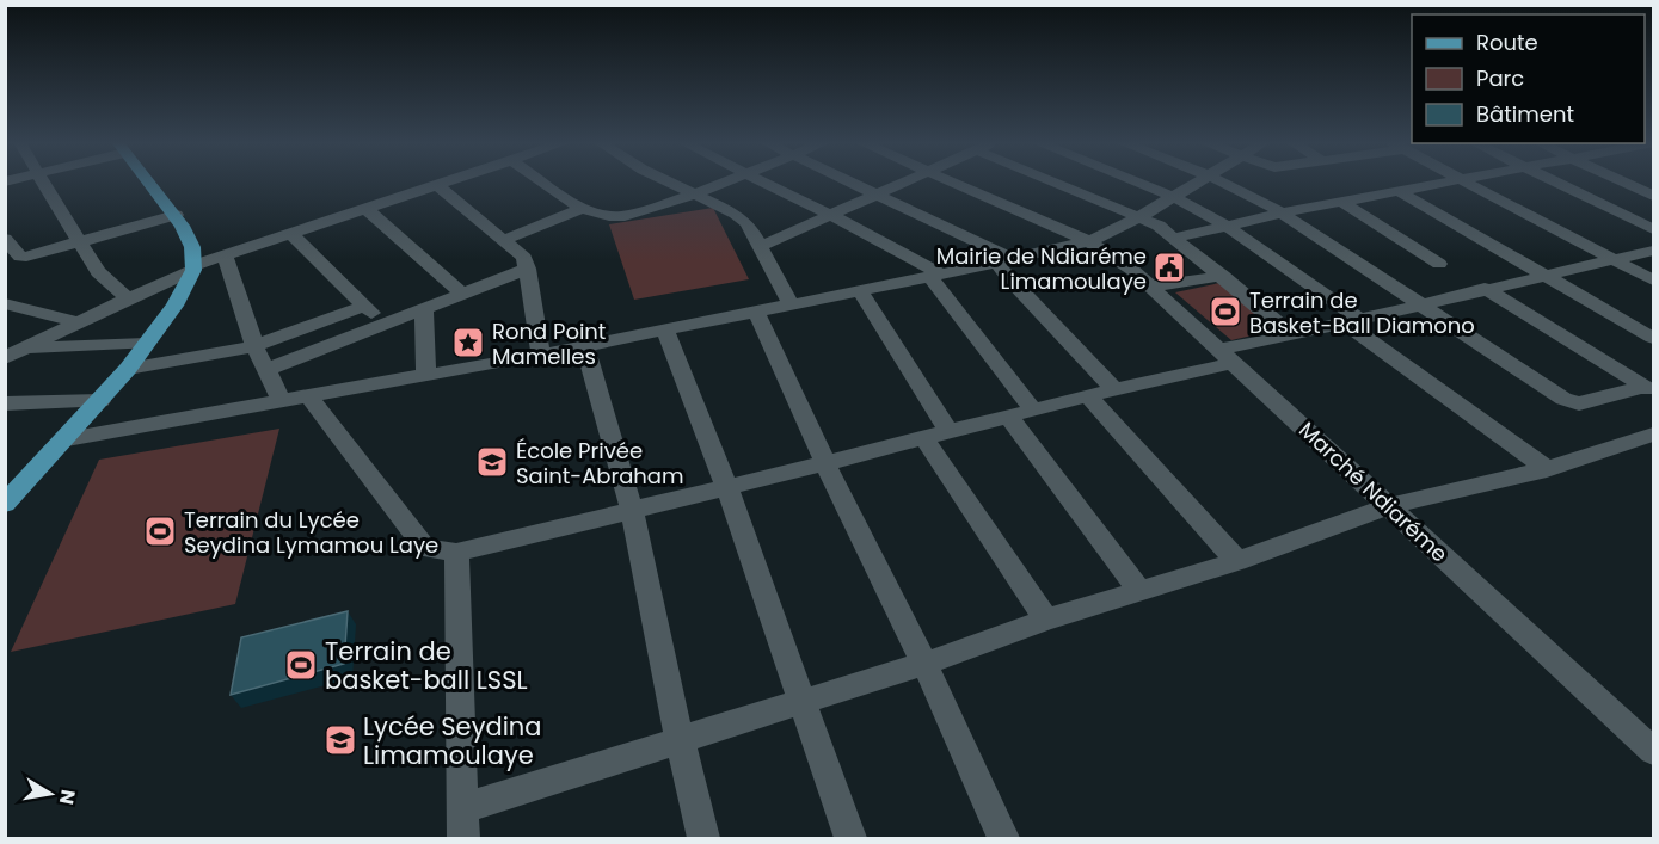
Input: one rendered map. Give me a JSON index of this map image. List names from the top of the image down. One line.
{"streets":{"street":["Marché Ndiaréme"]},"places":{"public building":["Mairie de Ndiaréme Limamoulaye"],"sports":["Terrain de Basket-Ball Diamono","Terrain du Lycée Seydina Lymamou Laye","Terrain de basket-ball LSSL"],"place":["Rond Point Mamelles"],"school or university":["École Privée Saint-Abraham","Lycée Seydina Limamoulaye"]},"legend":["Route","Parc","Bâtiment"],"north":"right"}
